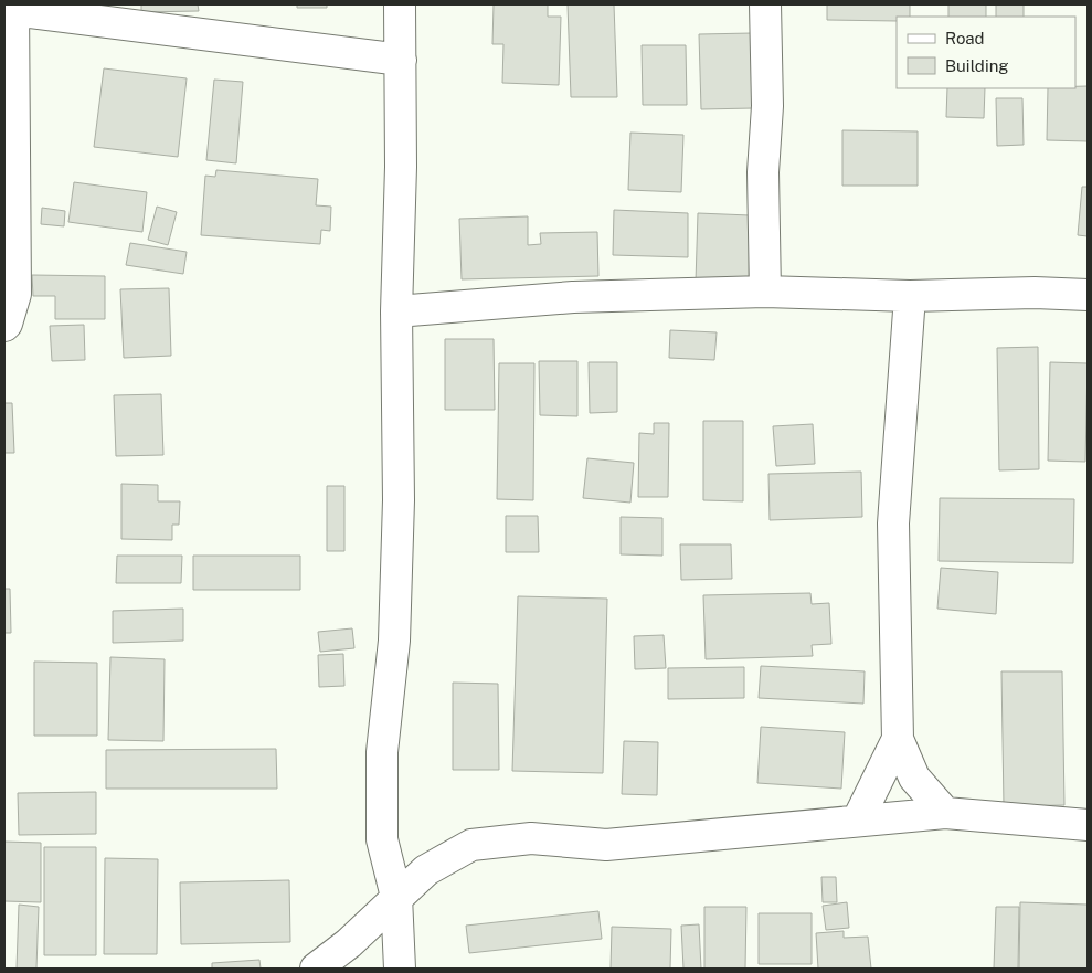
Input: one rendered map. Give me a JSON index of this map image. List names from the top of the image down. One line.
{"legend":["Road","Building"]}
